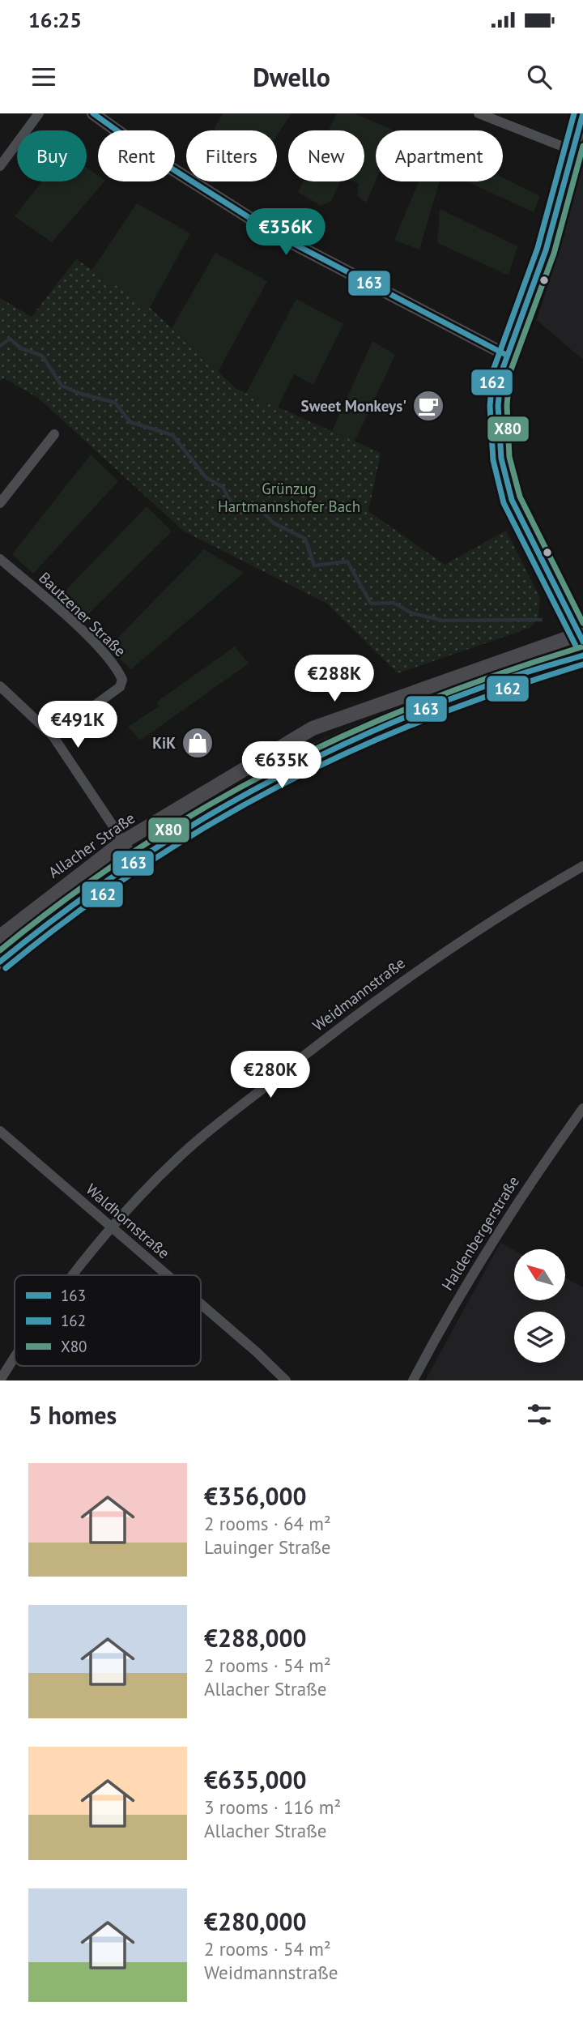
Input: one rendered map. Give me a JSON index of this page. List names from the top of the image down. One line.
{"streets":{"main road":["Allacher Straße"],"street":["Bautzener Straße","Weidmannstraße","Waldhornstraße","Haldenbergerstraße"]},"crossings":[["Weidmannstraße","Waldhornstraße"]],"parks":["Grünzug Hartmannshofer Bach"],"places":{"cafe":["Sweet Monkeys'"],"shop":["KiK"]},"lines":["transit line 163","transit line 162","transit line X80"],"legend":["163","162","X80"],"north":"top left","page":{"status":"16:25","header":"Dwello","chip":["Buy","Rent","Filters","New","Apartment"],"price":["€356K","€288K","€491K","€635K","€280K"],"heading":"5 homes","list":[{"name":"€356,000","note":"2 rooms · 64 m² · Lauinger Straße"},{"name":"€288,000","note":"2 rooms · 54 m² · Allacher Straße"},{"name":"€635,000","note":"3 rooms · 116 m² · Allacher Straße"},{"name":"€280,000","note":"2 rooms · 54 m² · Weidmannstraße"}]}}
